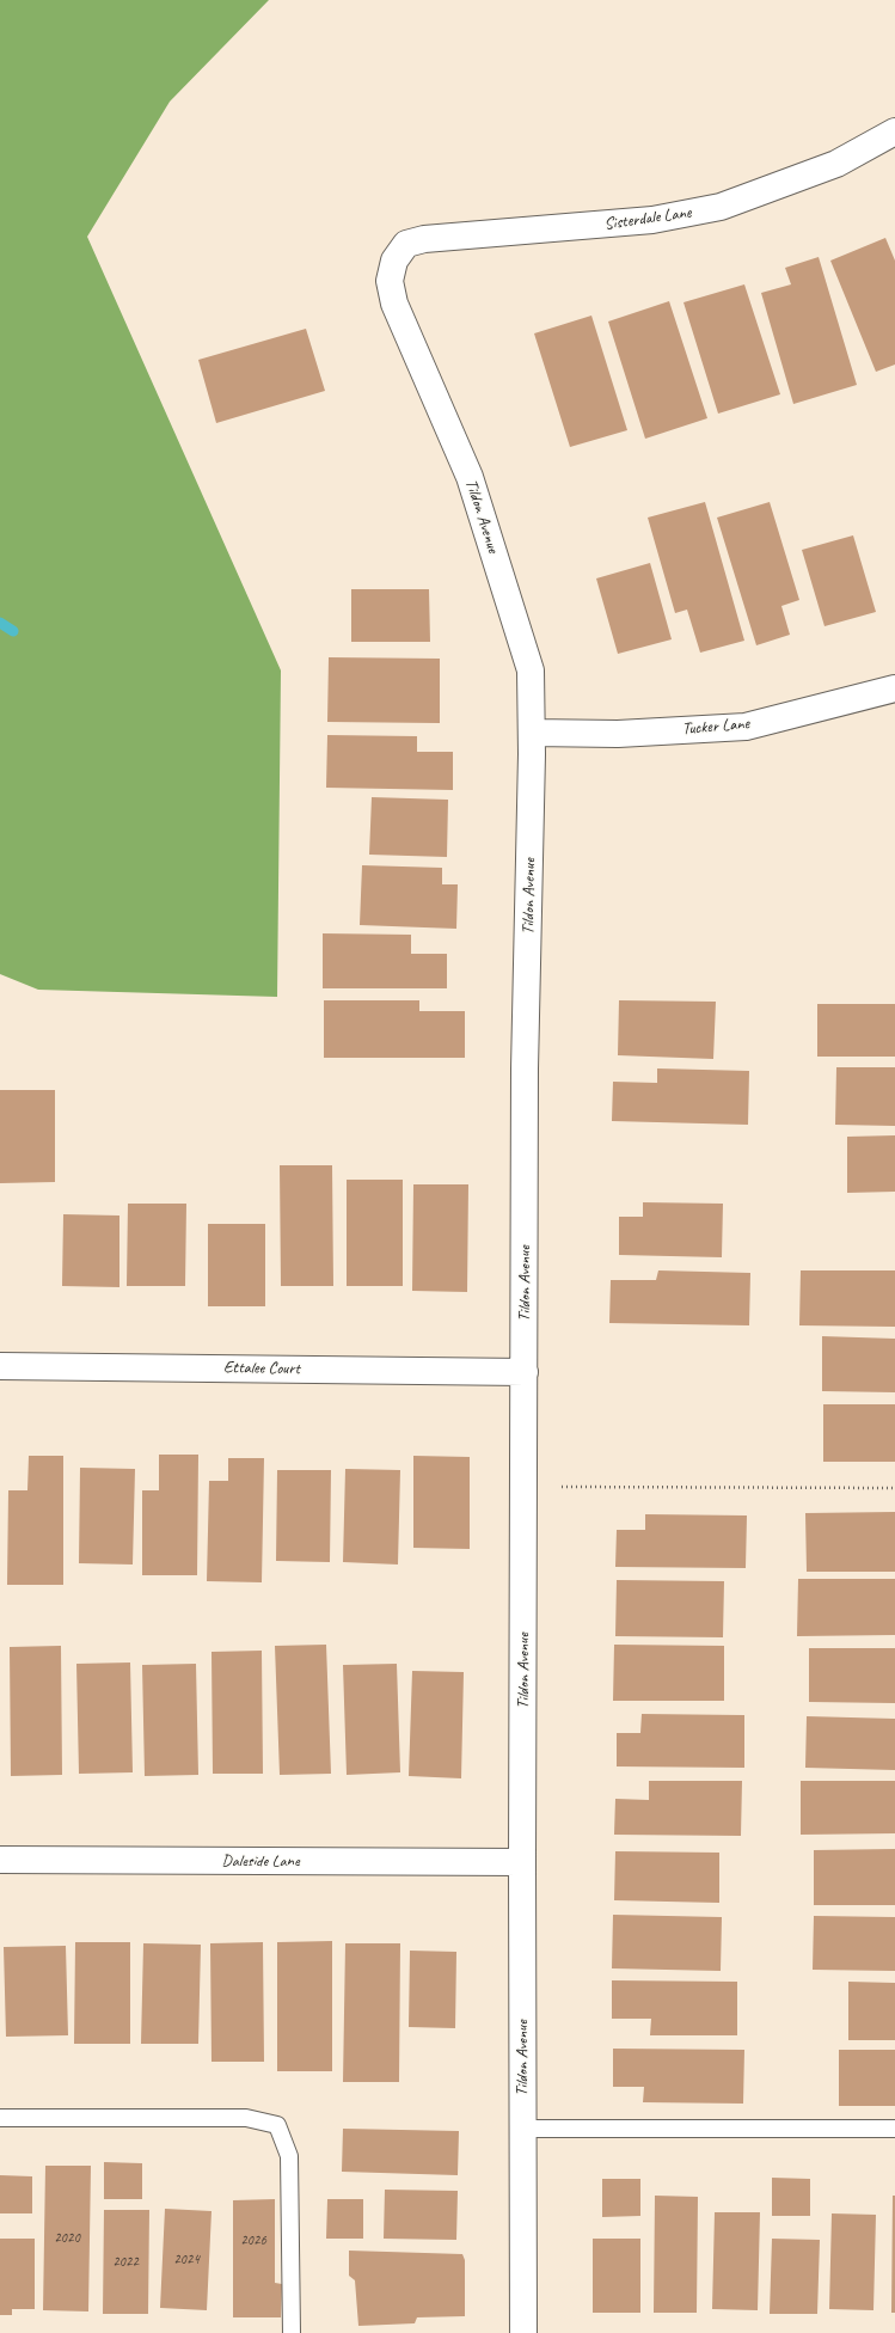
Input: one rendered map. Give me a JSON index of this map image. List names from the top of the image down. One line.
{"streets":{"street":["Sisterdale Lane","Tildon Avenue","Tucker Lane","Ettalee Court","Daleside Lane"]},"crossings":[["Sisterdale Lane","Tildon Avenue"],["Tildon Avenue","Tucker Lane"],["Tildon Avenue","Ettalee Court"],["Tildon Avenue","Daleside Lane"]],"house_numbers":["2020","2026","2024","2022"]}
